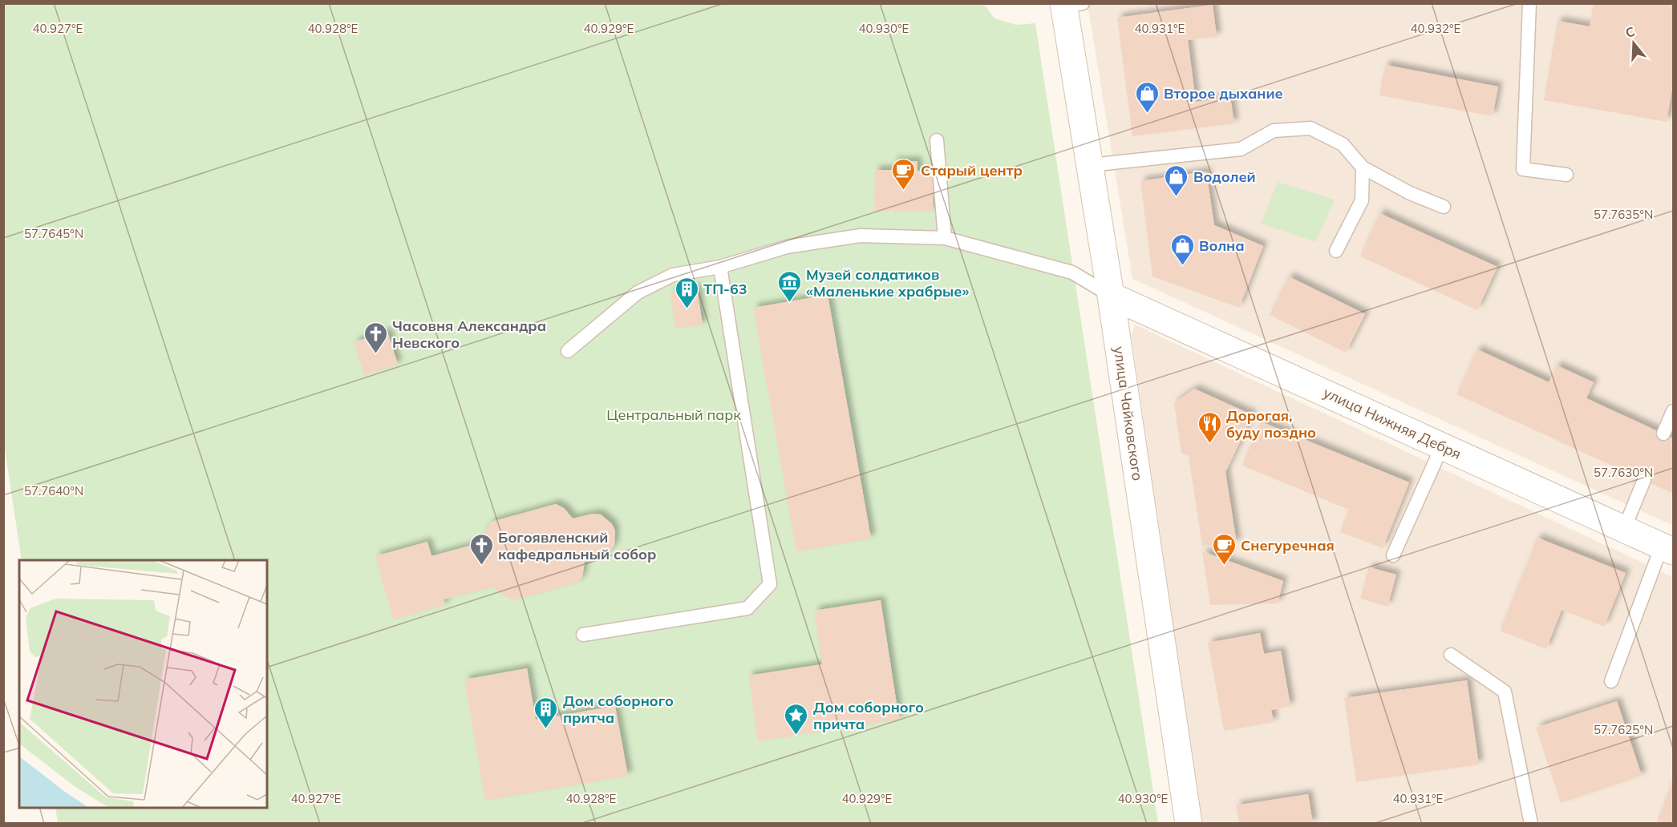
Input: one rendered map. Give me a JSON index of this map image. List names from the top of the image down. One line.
{"streets":{"main road":["улица Чайковского","улица Нижняя Дебря"]},"crossings":[["улица Чайковского","улица Нижняя Дебря"]],"parks":["Центральный парк"],"places":{"shop":["Второе дыхание","Водолей","Волна"],"cafe":["Старый центр","Снегуречная"],"museum":["Музей солдатиков «Маленькие храбрые»"],"building":["ТП-63","Дом соборного притча"],"church":["Часовня Александра Невского","Богоявленский кафедральный собор"],"restaurant":["Дорогая, буду поздно"],"place":["Дом соборного причта"]},"north":"top","coordinates":["40.927°E","40.928°E","40.929°E","40.930°E","40.931°E","40.932°E","57.7635°N","57.7645°N","57.7630°N","57.7640°N","57.7625°N"]}
